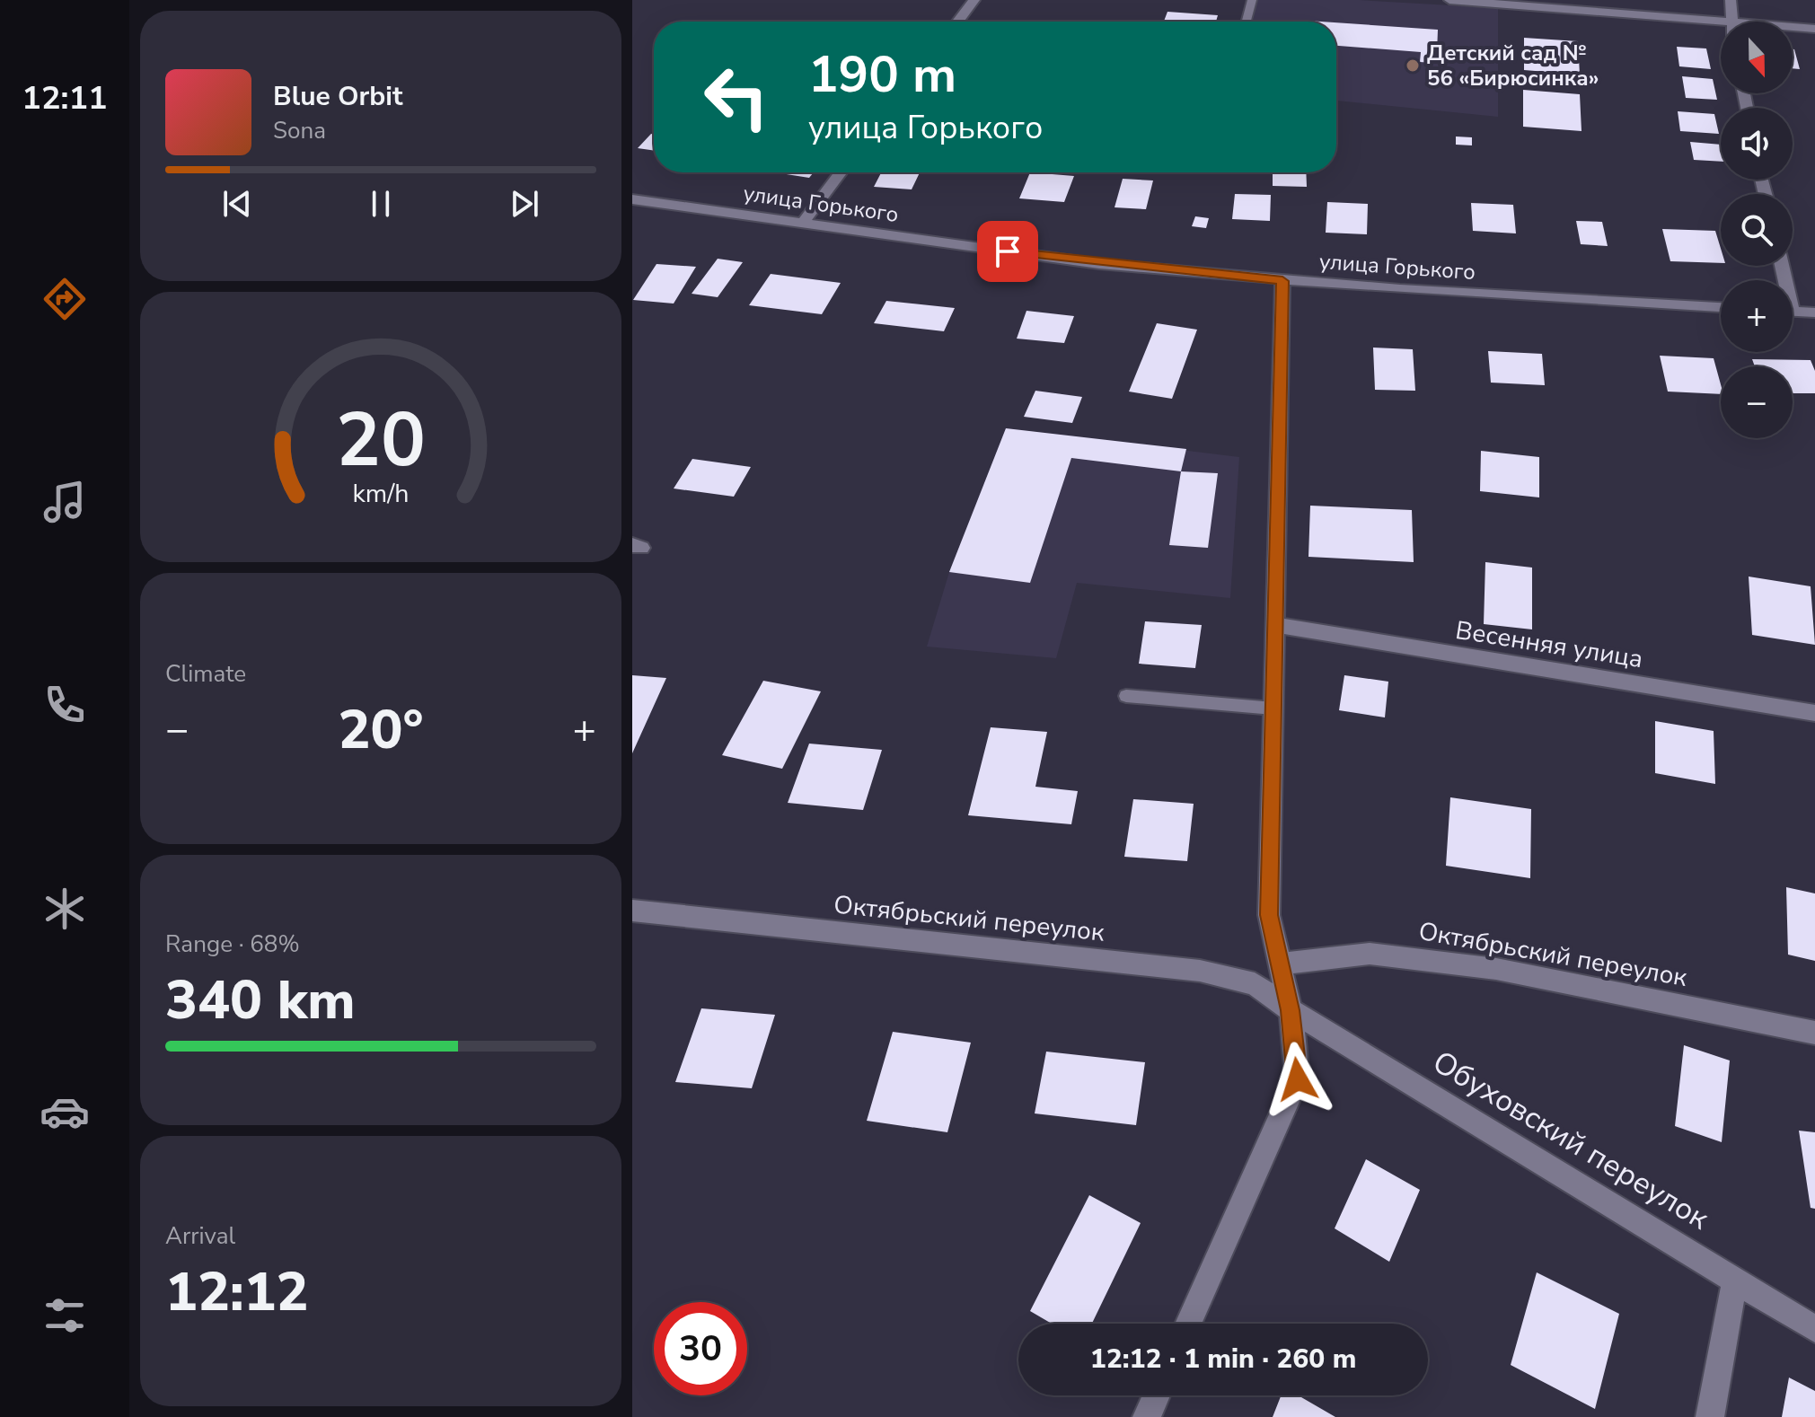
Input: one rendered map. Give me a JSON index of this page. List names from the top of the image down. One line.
{"streets":{"street":["улица Горького","Весенняя улица","Октябрьский переулок","Обуховский переулок"]},"crossings":[["Октябрьский переулок","Обуховский переулок"]],"places":["Детский сад № 56 «Бирюсинка»"],"north":"bottom","page":{"tabs":"12:11","map_buttons":["+","−"],"turn":["190 m","улица Горького"],"song":["Blue Orbit","Sona"],"tile":["Climate",["Range · 68%","340 km"],["Arrival","12:12"]],"heat":["−","20°","+"],"limit":"30","trip":"12:12 · 1 min · 260 m","gauge":["20","km/h"]}}
